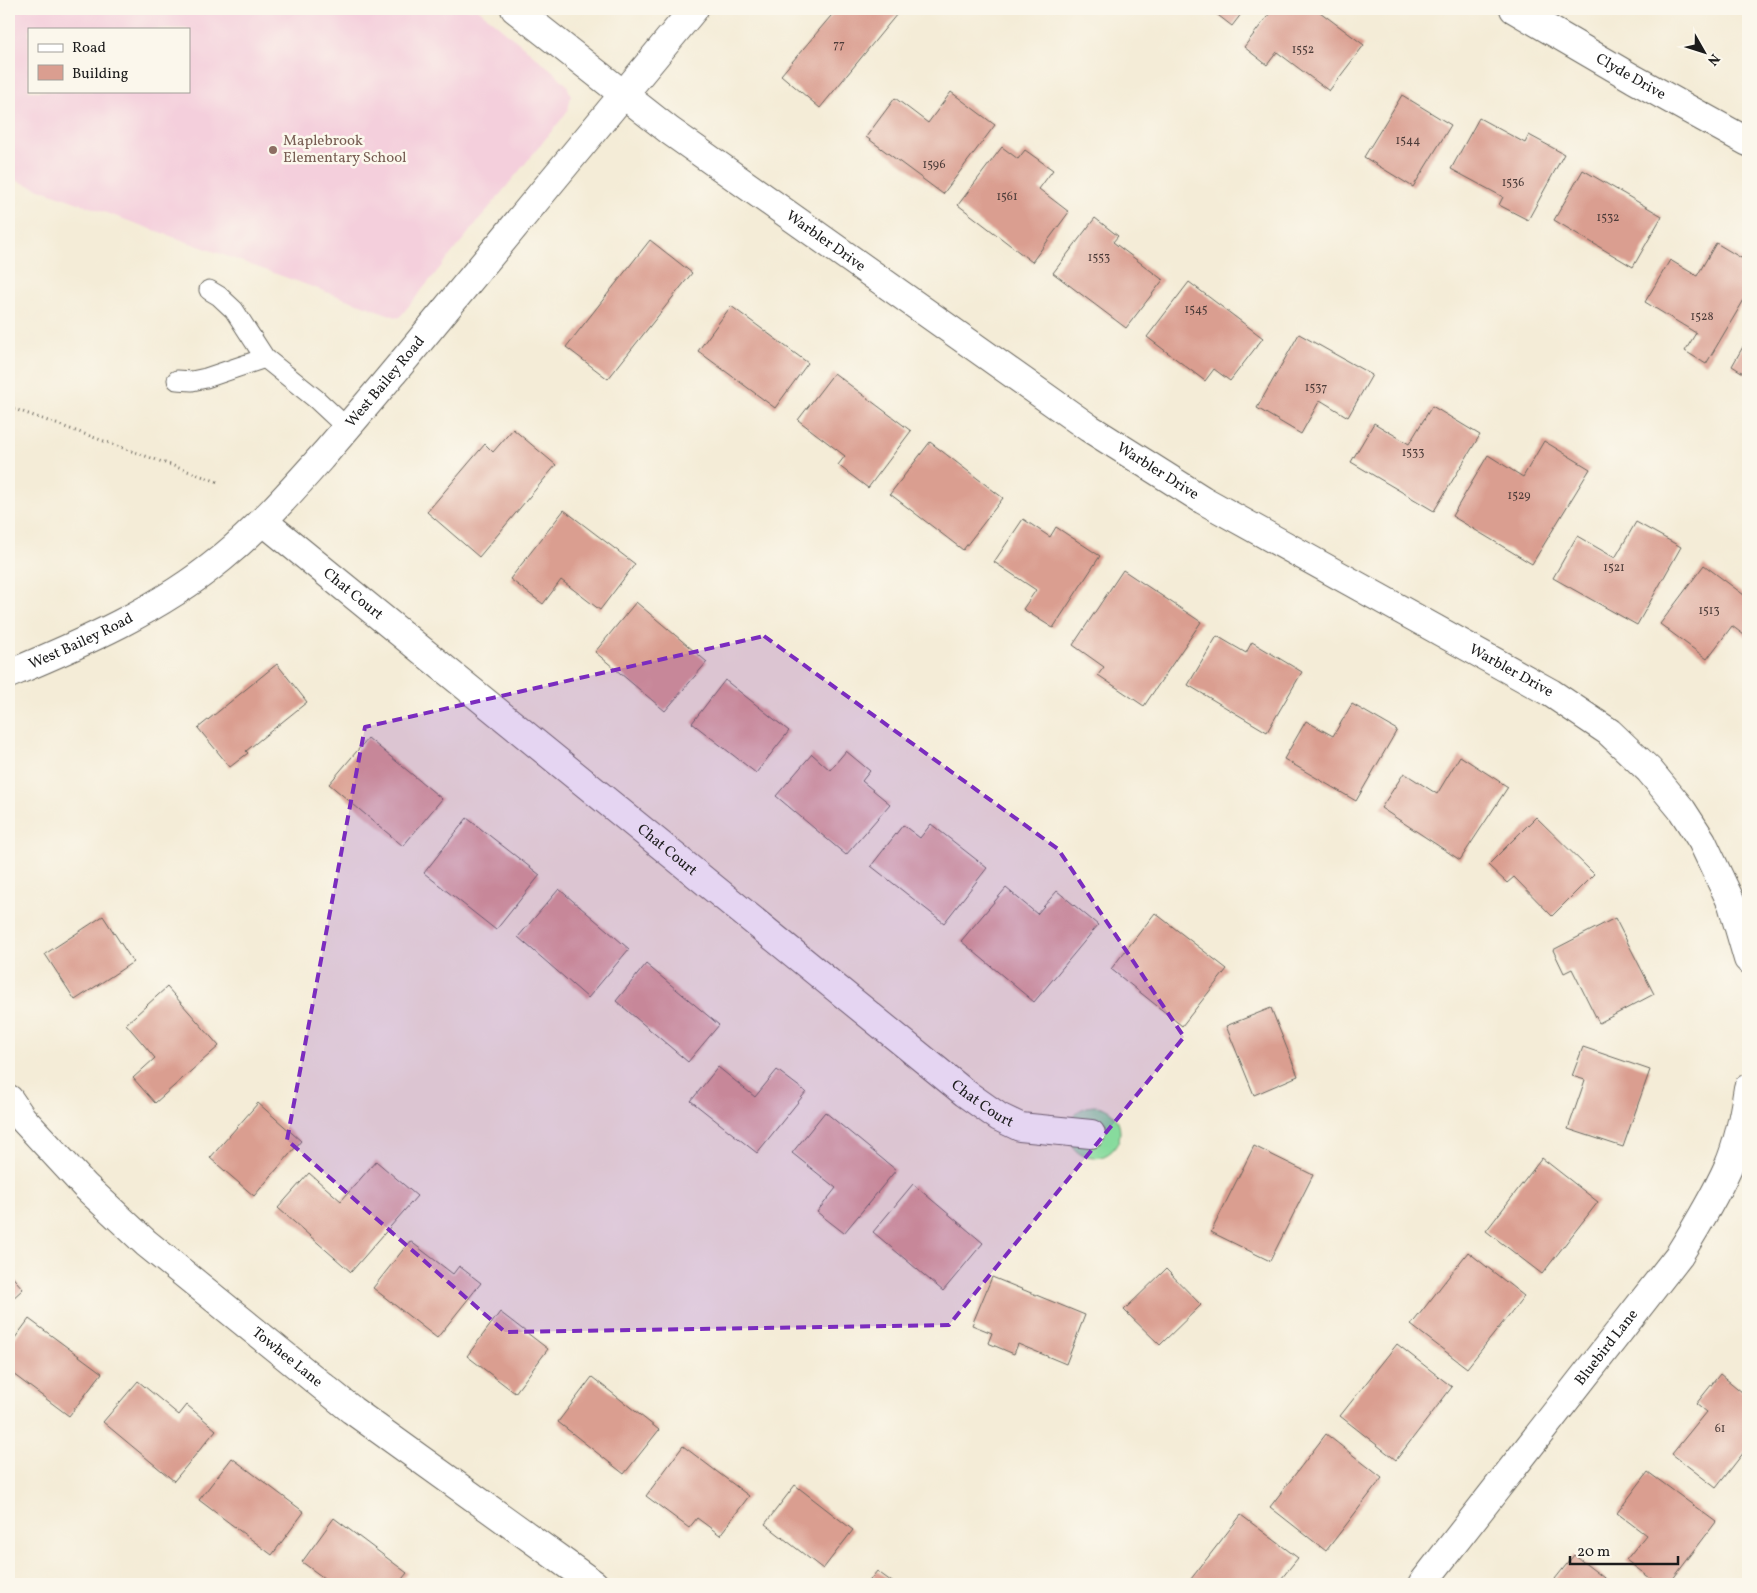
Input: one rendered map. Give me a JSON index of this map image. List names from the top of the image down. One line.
{"streets":{"street":["Clyde Drive","Warbler Drive","West Bailey Road","Chat Court","Bluebird Lane","Towhee Lane"]},"crossings":[["Warbler Drive","West Bailey Road"],["West Bailey Road","Chat Court"]],"places":["Maplebrook Elementary School"],"house_numbers":["77","1552","1544","1596","1536","1561","1532","1553","1545","1528","1537","1533","1529","1521","1513","61"],"legend":["Road","Building"],"scale_bar":"20 m","north":"bottom right"}
